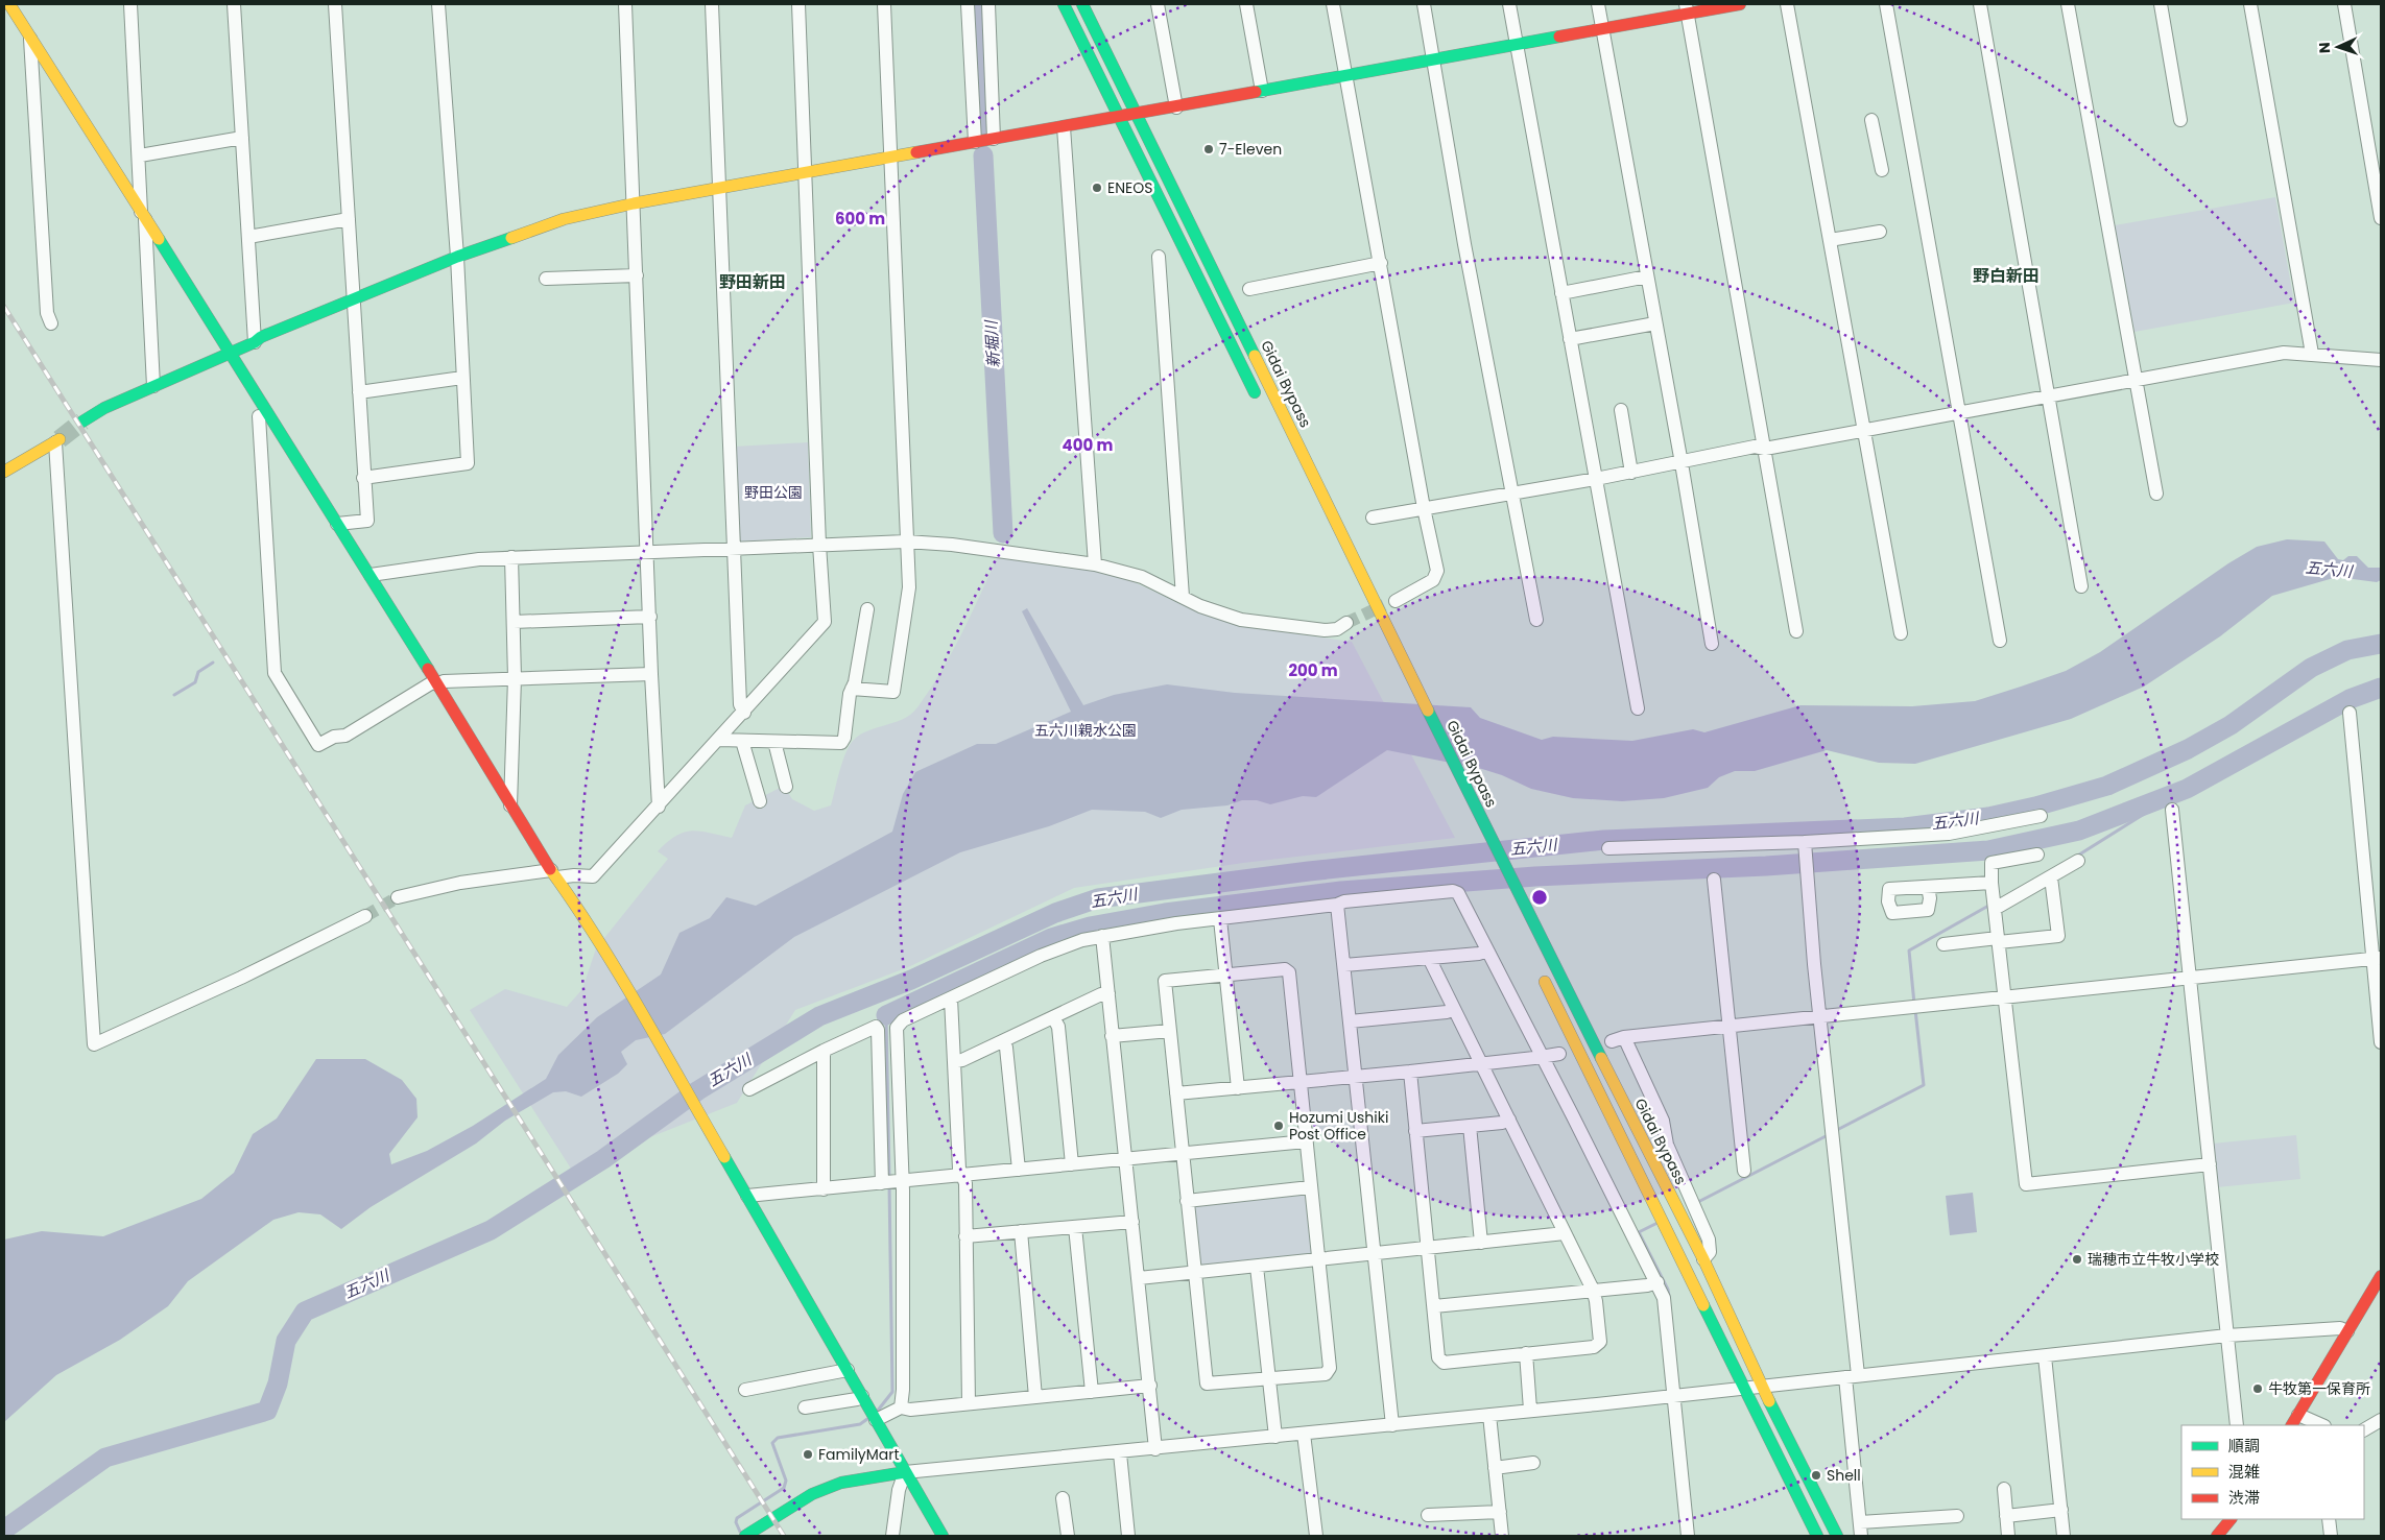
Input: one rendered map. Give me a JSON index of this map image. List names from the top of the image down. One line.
{"streets":{"main road":["Gidai Bypass"]},"districts":["野白新田","野田新田"],"water":["新堀川","五六川"],"parks":["野田公園","五六川親水公園"],"places":["7-Eleven","ENEOS","Hozumi Ushiki Post Office","瑞穂市立牛牧小学校","牛牧第一保育所","FamilyMart","Shell"],"legend":["順調","混雑","渋滞"],"north":"left","rings":["600 m","400 m","200 m"]}
